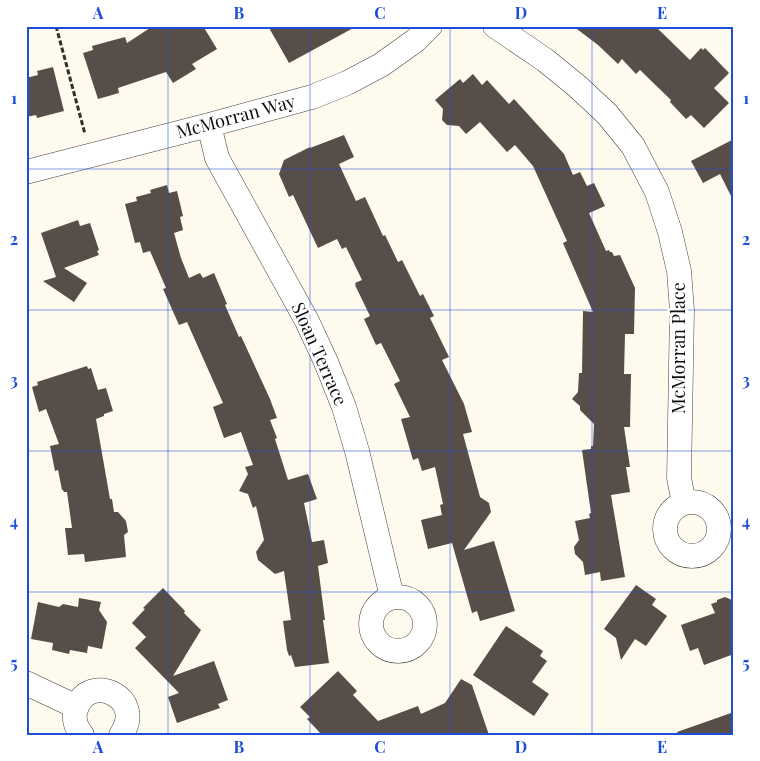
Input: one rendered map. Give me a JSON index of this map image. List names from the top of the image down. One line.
{"streets":{"street":["McMorran Way","McMorran Place","Sloan Terrace"]},"crossings":[["McMorran Way","Sloan Terrace"]],"grid":{"columns":["A","B","C","D","E"],"rows":["1","2","3","4","5"]}}
